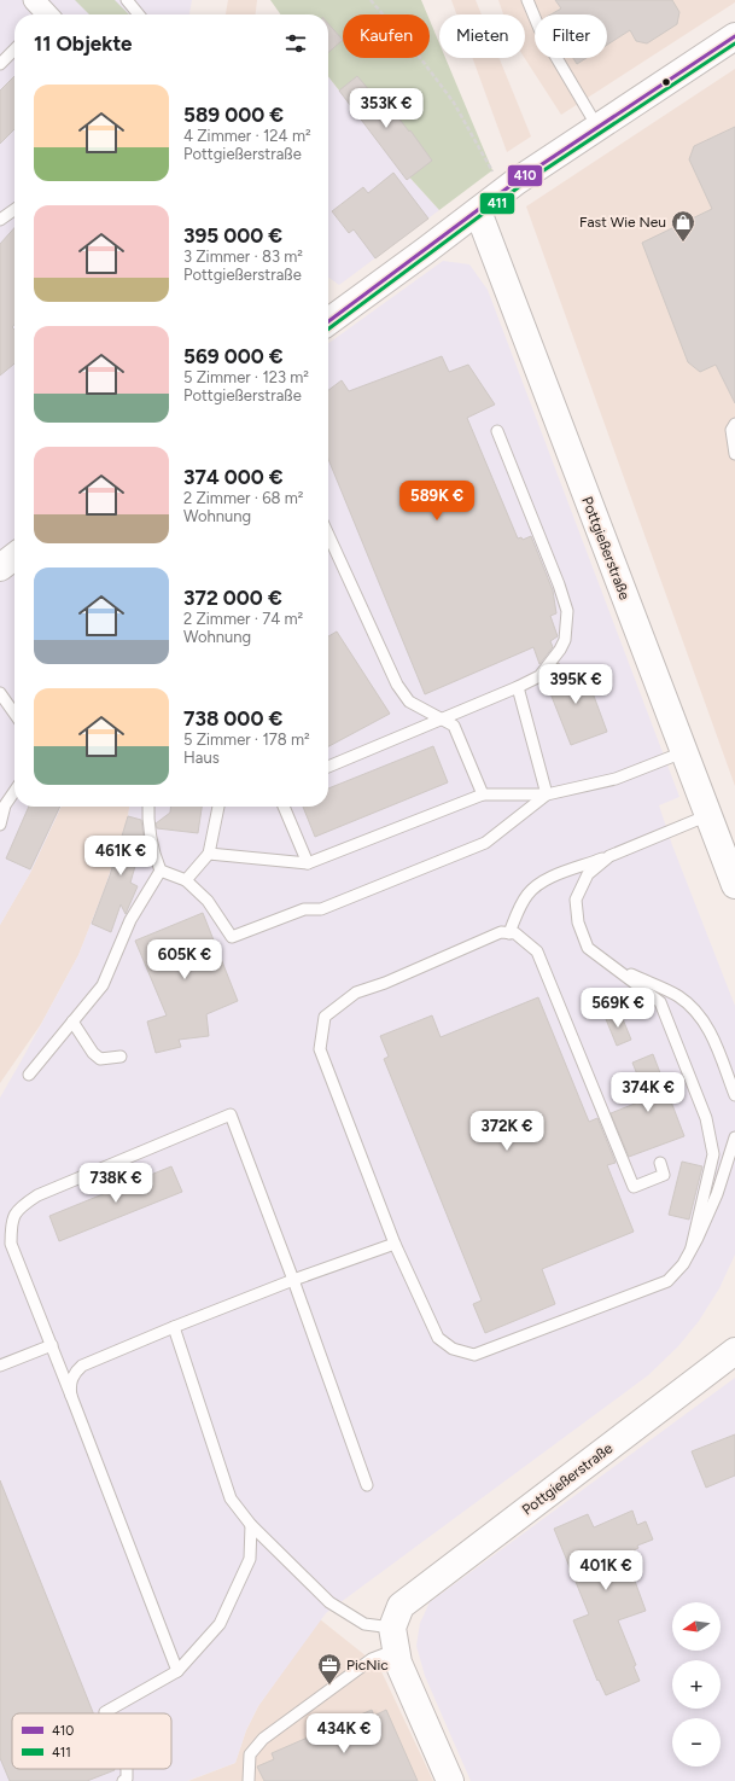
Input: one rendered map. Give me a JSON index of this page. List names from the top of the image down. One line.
{"streets":{"street":["Pottgießerstraße"]},"places":{"shop":["Fast Wie Neu"],"office":["PicNic"]},"lines":["transit line 410","transit line 411"],"legend":["410","411"],"north":"left","page":{"chip":["Kaufen","Mieten","Filter"],"heading":"11 Objekte","list":[{"name":"589 000 €","note":"4 Zimmer · 124 m² · Pottgießerstraße"},{"name":"395 000 €","note":"3 Zimmer · 83 m² · Pottgießerstraße"},{"name":"569 000 €","note":"5 Zimmer · 123 m² · Pottgießerstraße"},{"name":"374 000 €","note":"2 Zimmer · 68 m² · Wohnung"},{"name":"372 000 €","note":"2 Zimmer · 74 m² · Wohnung"},{"name":"738 000 €","note":"5 Zimmer · 178 m² · Haus"}],"price":["353K €","589K €","395K €","461K €","605K €","569K €","374K €","372K €","738K €","401K €","434K €"],"map_buttons":["+","−"]}}
